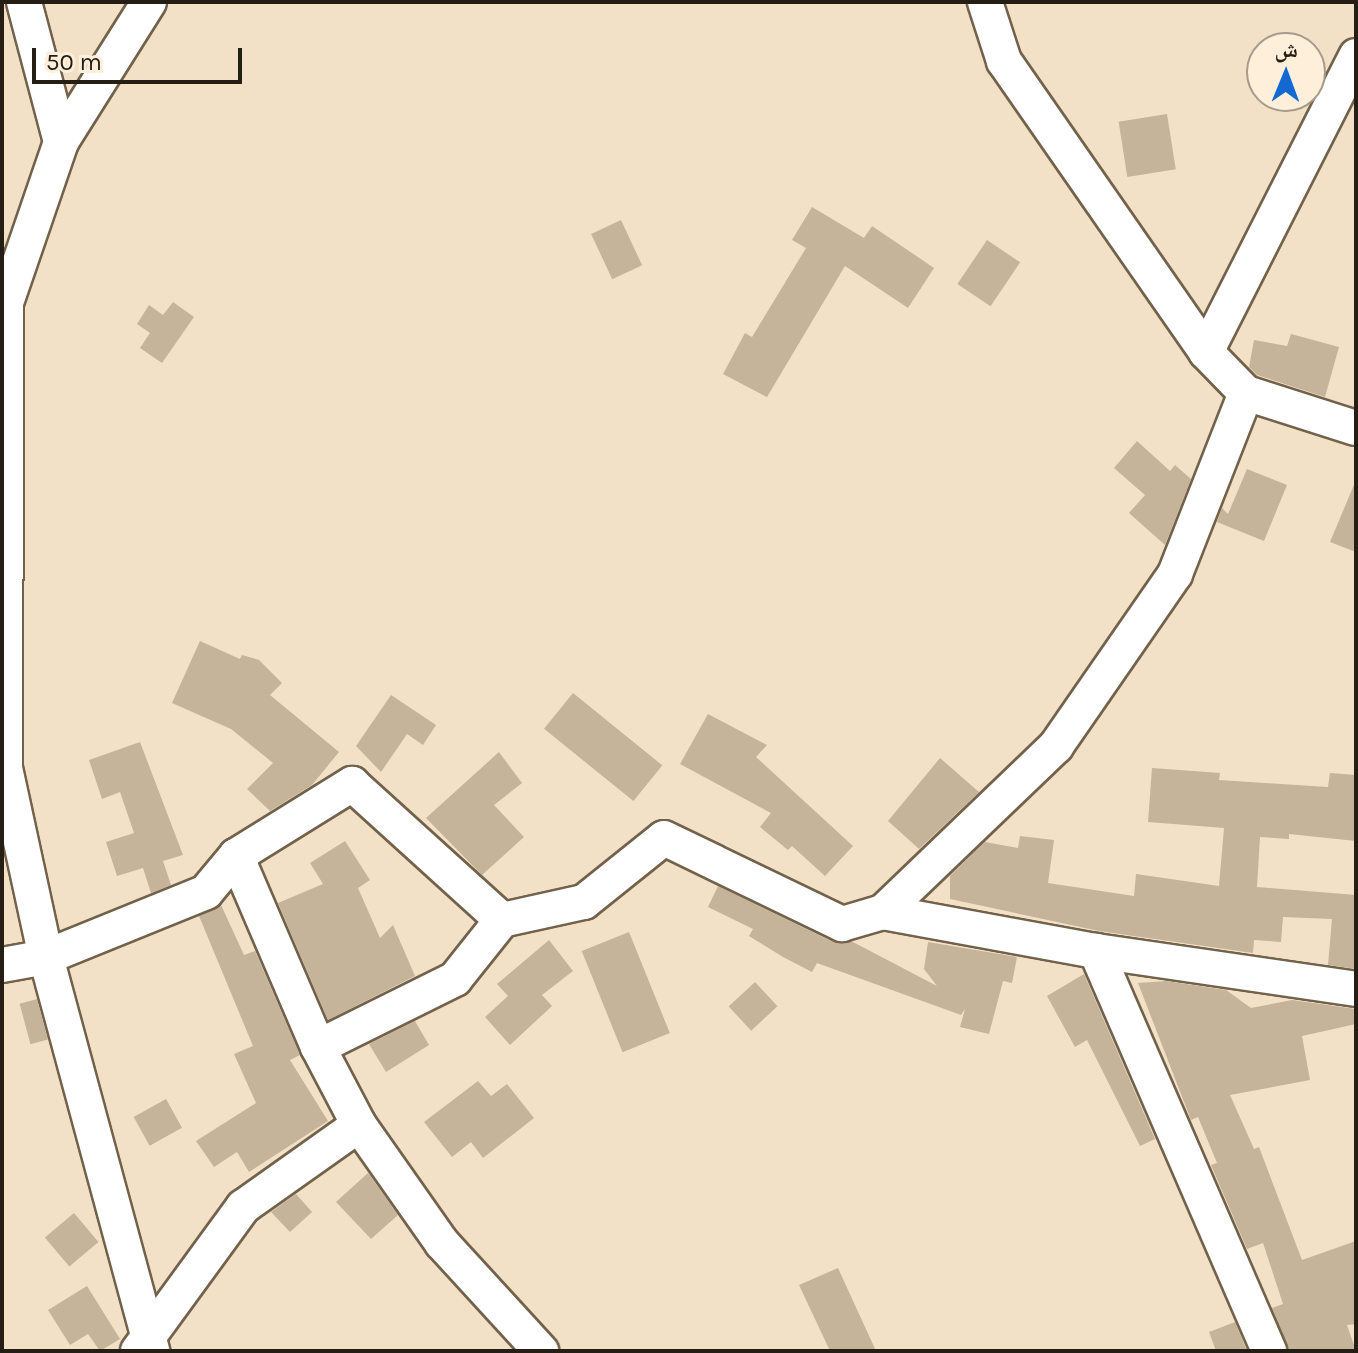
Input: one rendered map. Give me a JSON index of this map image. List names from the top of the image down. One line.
{"scale_bar":"50 m","north":"top"}
